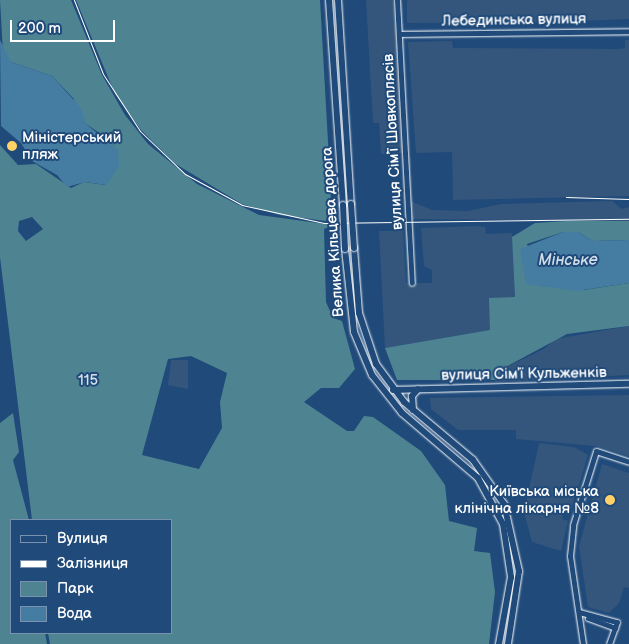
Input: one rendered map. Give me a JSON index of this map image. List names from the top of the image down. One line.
{"streets":{"main road":["Велика Кільцева дорога","вулиця Сімʼї Кульженків"],"street":["Лебединська вулиця","вулиця Сімʼї Шовкоплясів"]},"crossings":[["Лебединська вулиця","вулиця Сімʼї Шовкоплясів"],["Велика Кільцева дорога","вулиця Сімʼї Кульженків"]],"water":["Мінське"],"parks":["115"],"places":["Міністерський пляж","Київська міська клінічна лікарня №8"],"legend":["Вулиця","Залізниця","Парк","Вода"],"scale_bar":"200 m"}
